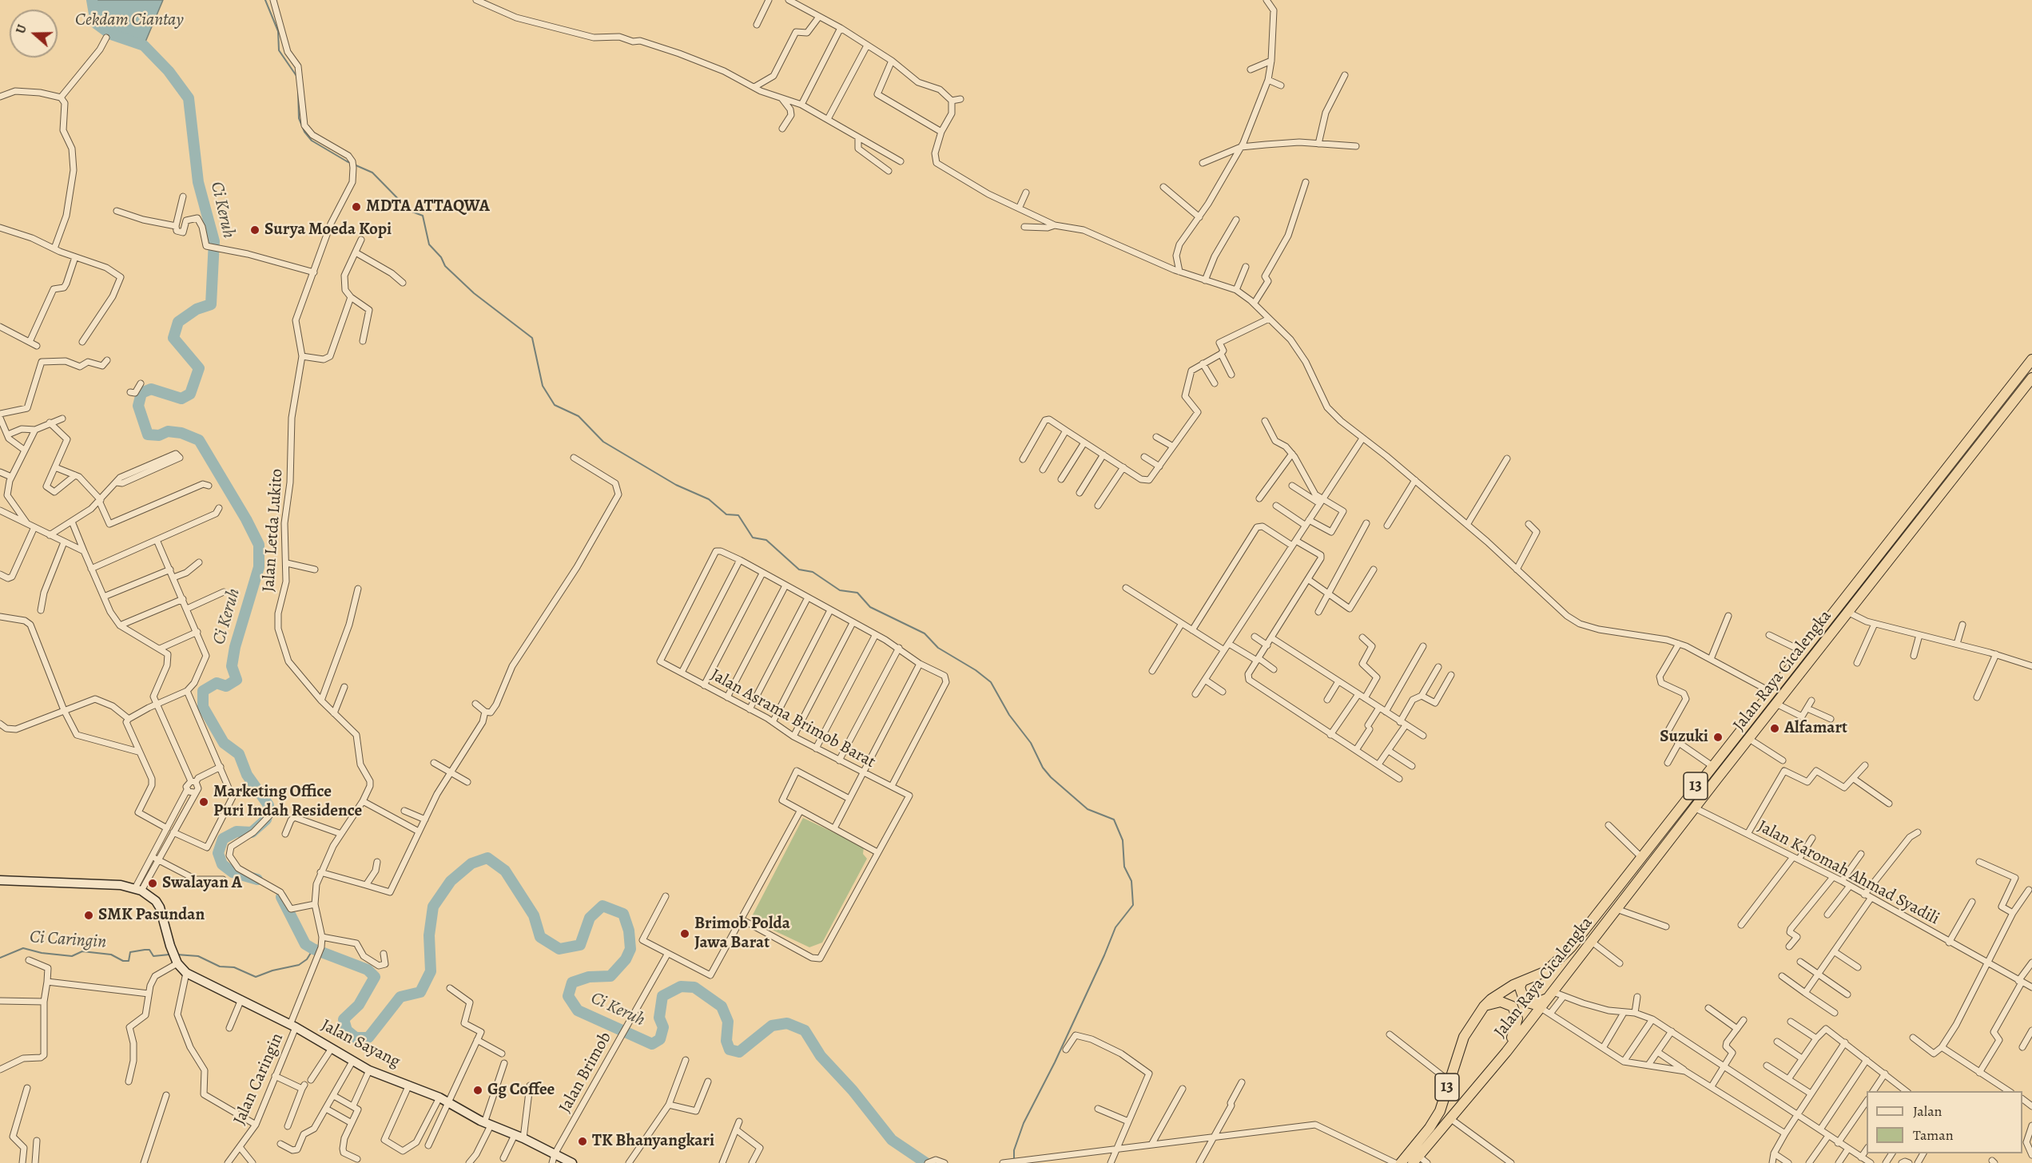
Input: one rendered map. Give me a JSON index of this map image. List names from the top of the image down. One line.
{"streets":{"highway":["Jalan Raya Cicalengka","13"],"main road":["Jalan Sayang"],"street":["Jalan Letda Lukito","Jalan Asrama Brimob Barat","Jalan Karomah Ahmad Syadili","Jalan Brimob","Jalan Caringin"]},"crossings":[["Jalan Letda Lukito","Jalan Sayang"],["Jalan Letda Lukito","Jalan Caringin"],["Jalan Raya Cicalengka","13"],["Jalan Raya Cicalengka","Jalan Karomah Ahmad Syadili"],["Jalan Sayang","Jalan Brimob"],["Jalan Sayang","Jalan Caringin"]],"water":["Cekdam Ciantay","Ci Keruh","Ci Caringin"],"places":["MDTA ATTAQWA","Surya Moeda Kopi","Alfamart","Suzuki","Marketing Office Puri Indah Residence","Swalayan A","SMK Pasundan","Brimob Polda Jawa Barat","Gg Coffee","TK Bhanyangkari"],"legend":["Jalan","Taman"],"north":"left"}
